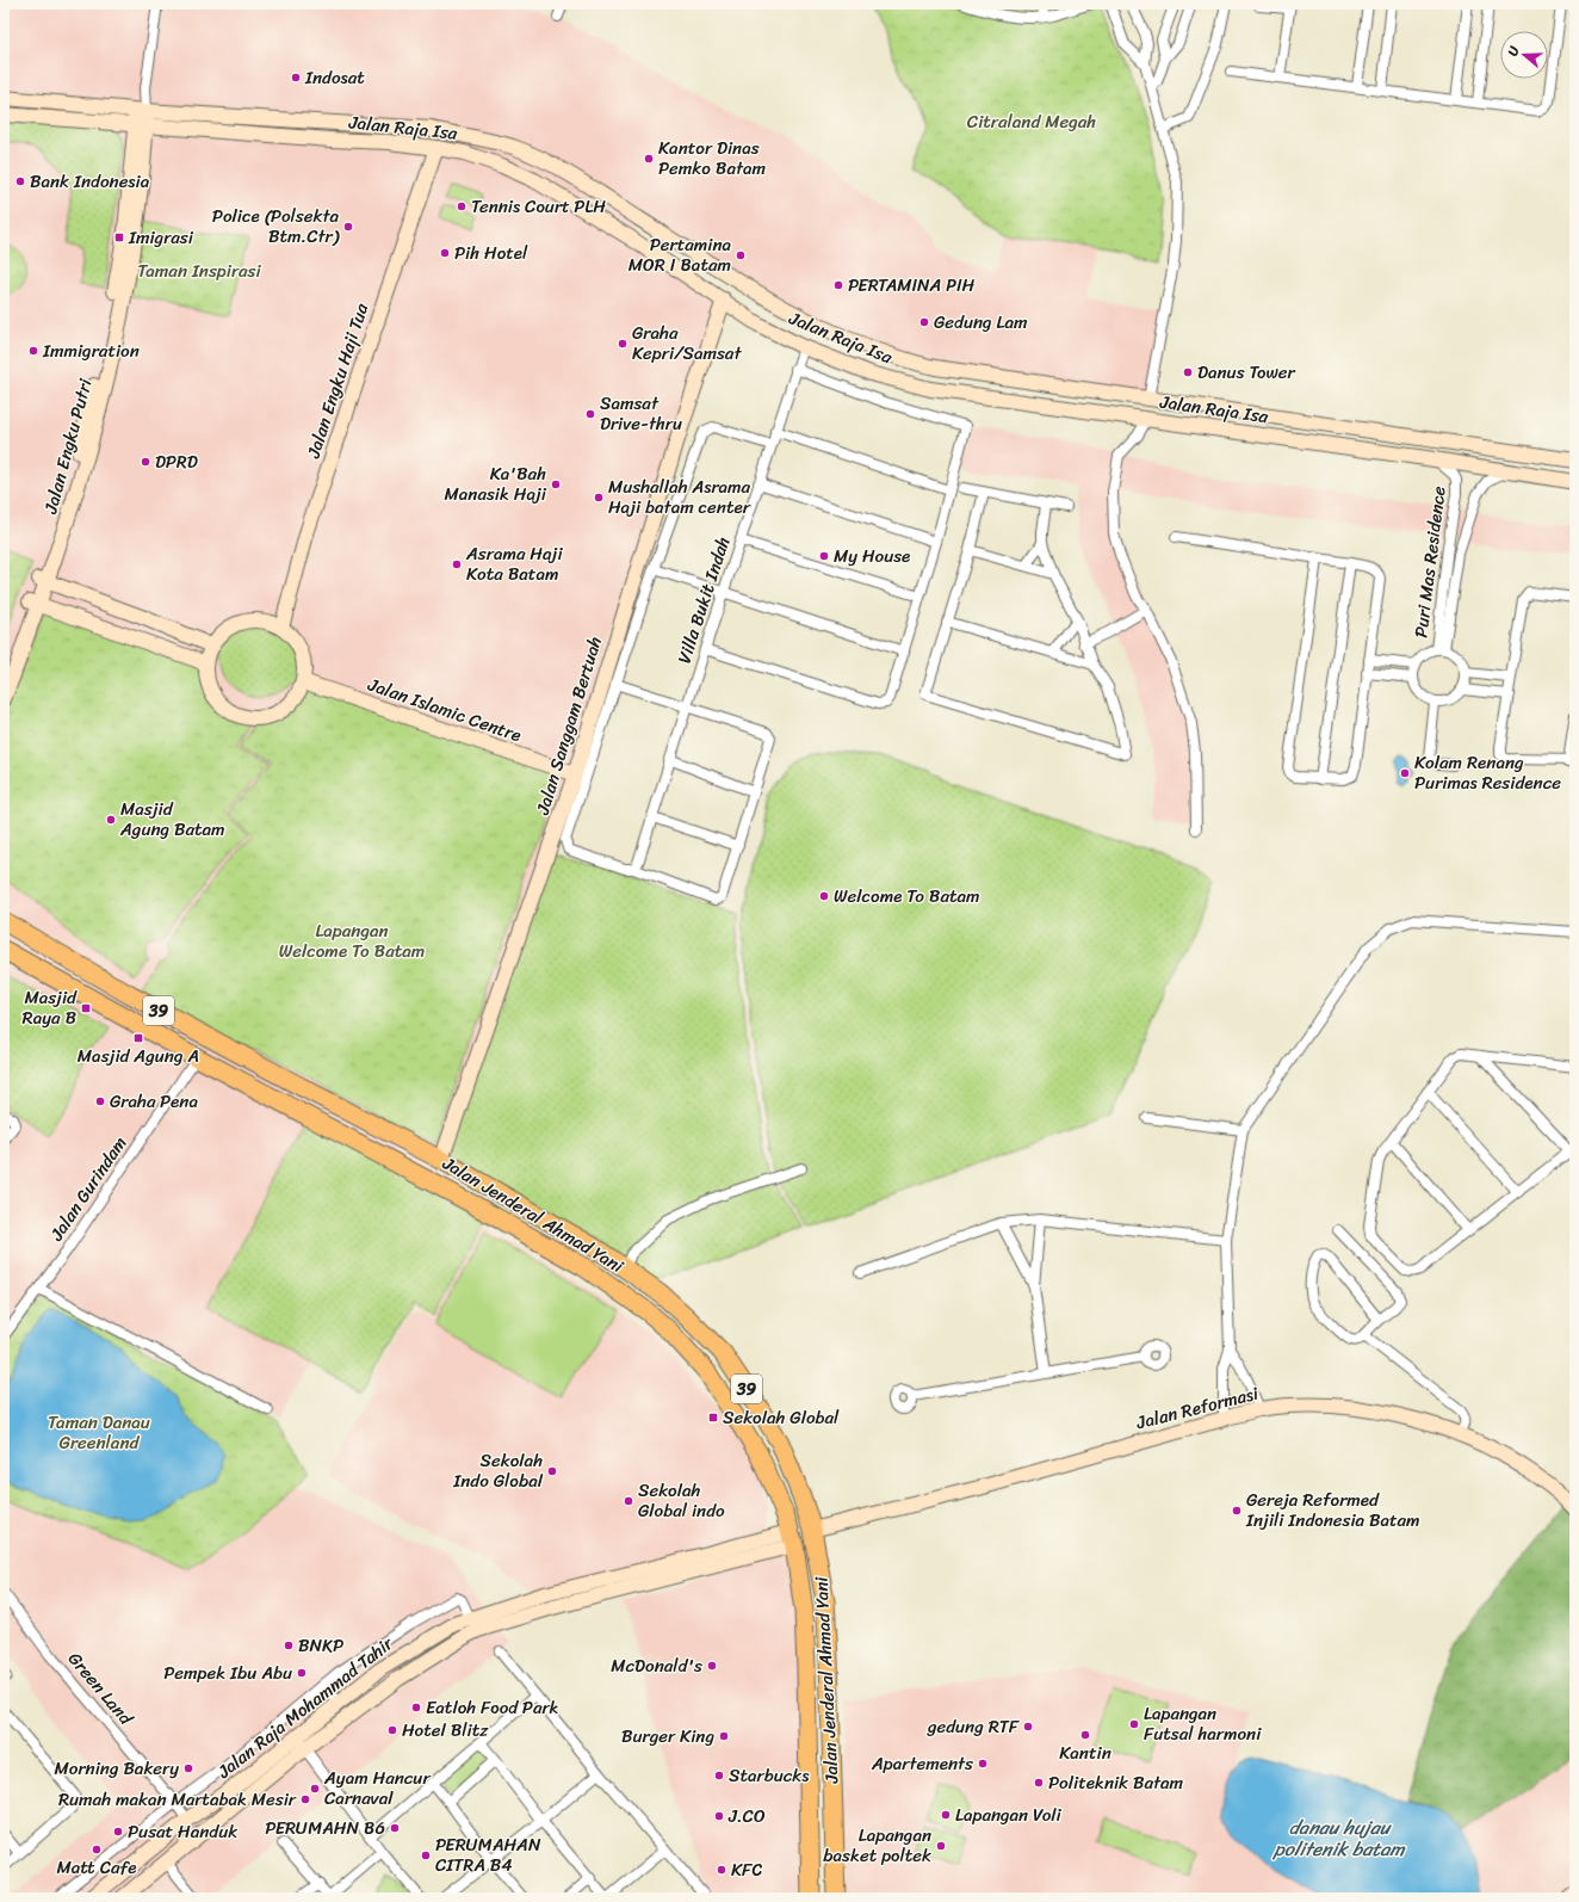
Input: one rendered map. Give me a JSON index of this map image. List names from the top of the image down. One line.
{"streets":{"highway":["39","Jalan Jenderal Ahmad Yani"],"main road":["Jalan Raja Isa","Jalan Engku Haji Tua","Jalan Engku Putri","Jalan Islamic Centre","Jalan Sanggam Bertuah","Jalan Reformasi","Jalan Raja Mohammad Tahir"],"street":["Puri Mas Residence","Villa Bukit Indah","Jalan Gurindam","Green Land"]},"crossings":[["Jalan Raja Isa","Jalan Engku Haji Tua"],["Jalan Raja Isa","Jalan Engku Putri"],["Jalan Raja Isa","Puri Mas Residence"],["Jalan Raja Isa","Villa Bukit Indah"],["Jalan Raja Isa","Jalan Sanggam Bertuah"],["Jalan Engku Haji Tua","Jalan Islamic Centre"],["Jalan Islamic Centre","Jalan Sanggam Bertuah"],["Jalan Sanggam Bertuah","Jalan Jenderal Ahmad Yani"],["Jalan Gurindam","Jalan Jenderal Ahmad Yani"],["Jalan Jenderal Ahmad Yani","Jalan Reformasi"],["Jalan Jenderal Ahmad Yani","Jalan Raja Mohammad Tahir"],["Green Land","Jalan Raja Mohammad Tahir"]],"water":["danau hujau politenik batam"],"parks":["Citraland Megah","Taman Inspirasi","Lapangan Welcome To Batam","Taman Danau Greenland"],"places":{"other":["Indosat","Kantor Dinas Pemko Batam","Bank Indonesia","Tennis Court PLH","Police (Polsekta Btm.Ctr)","Pih Hotel","Pertamina MOR I Batam","PERTAMINA PIH","Gedung Lam","Graha Kepri/Samsat","Immigration","Danus Tower","Samsat Drive-thru","DPRD","Ka'Bah Manasik Haji","Mushallah Asrama Haji batam center","My House","Asrama Haji Kota Batam","Kolam Renang Purimas Residence","Masjid Agung Batam","Welcome To Batam","Graha Pena","Sekolah Indo Global","Sekolah Global indo","Gereja Reformed Injili Indonesia Batam","BNKP","McDonald's","Pempek Ibu Abu","Eatloh Food Park","Lapangan Futsal harmoni","gedung RTF","Hotel Blitz","Kantin","Burger King","Apartements","Morning Bakery","Starbucks","Politeknik Batam","Ayam Hancur Carnaval","Rumah makan Martabak Mesir","Lapangan Voli","J.CO","PERUMAHN B6","Pusat Handuk","Lapangan basket poltek","Matt Cafe","PERUMAHAN CITRA B4","KFC"],"transit":["Imigrasi","Masjid Raya B","Masjid Agung A","Sekolah Global"]},"north":"left"}
